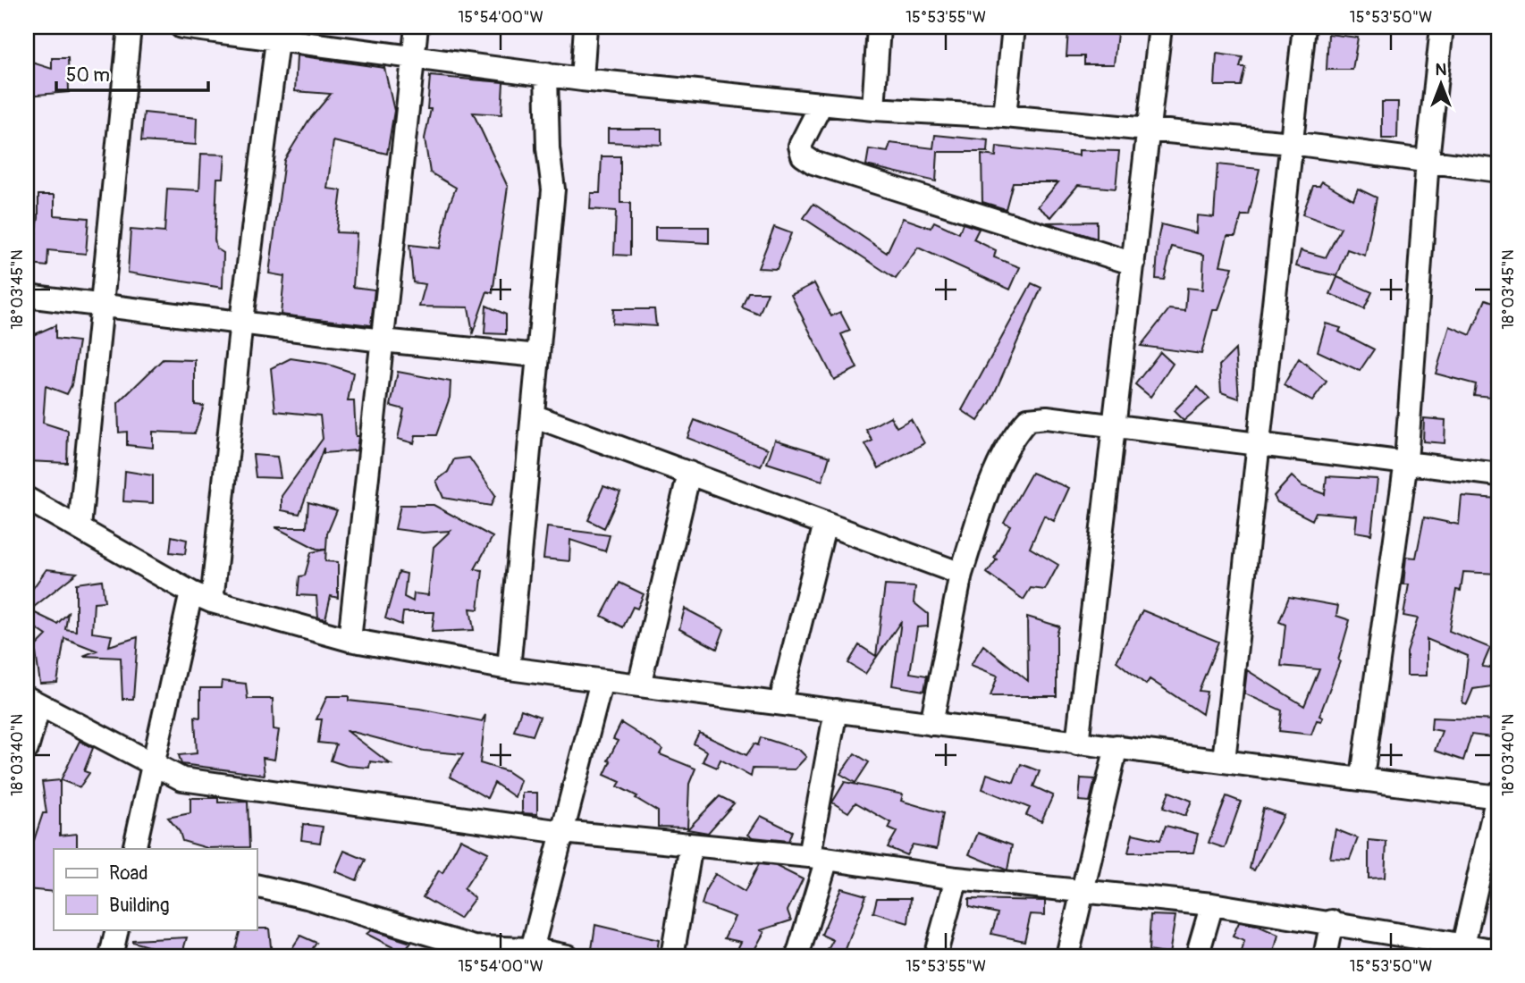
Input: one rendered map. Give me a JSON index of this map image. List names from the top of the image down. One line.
{"legend":["Road","Building"],"scale_bar":"50 m","north":"top","coordinates":["15°54'00\"W","15°53'55\"W","15°53'50\"W","18°03'45\"N","18°03'40\"N"]}
